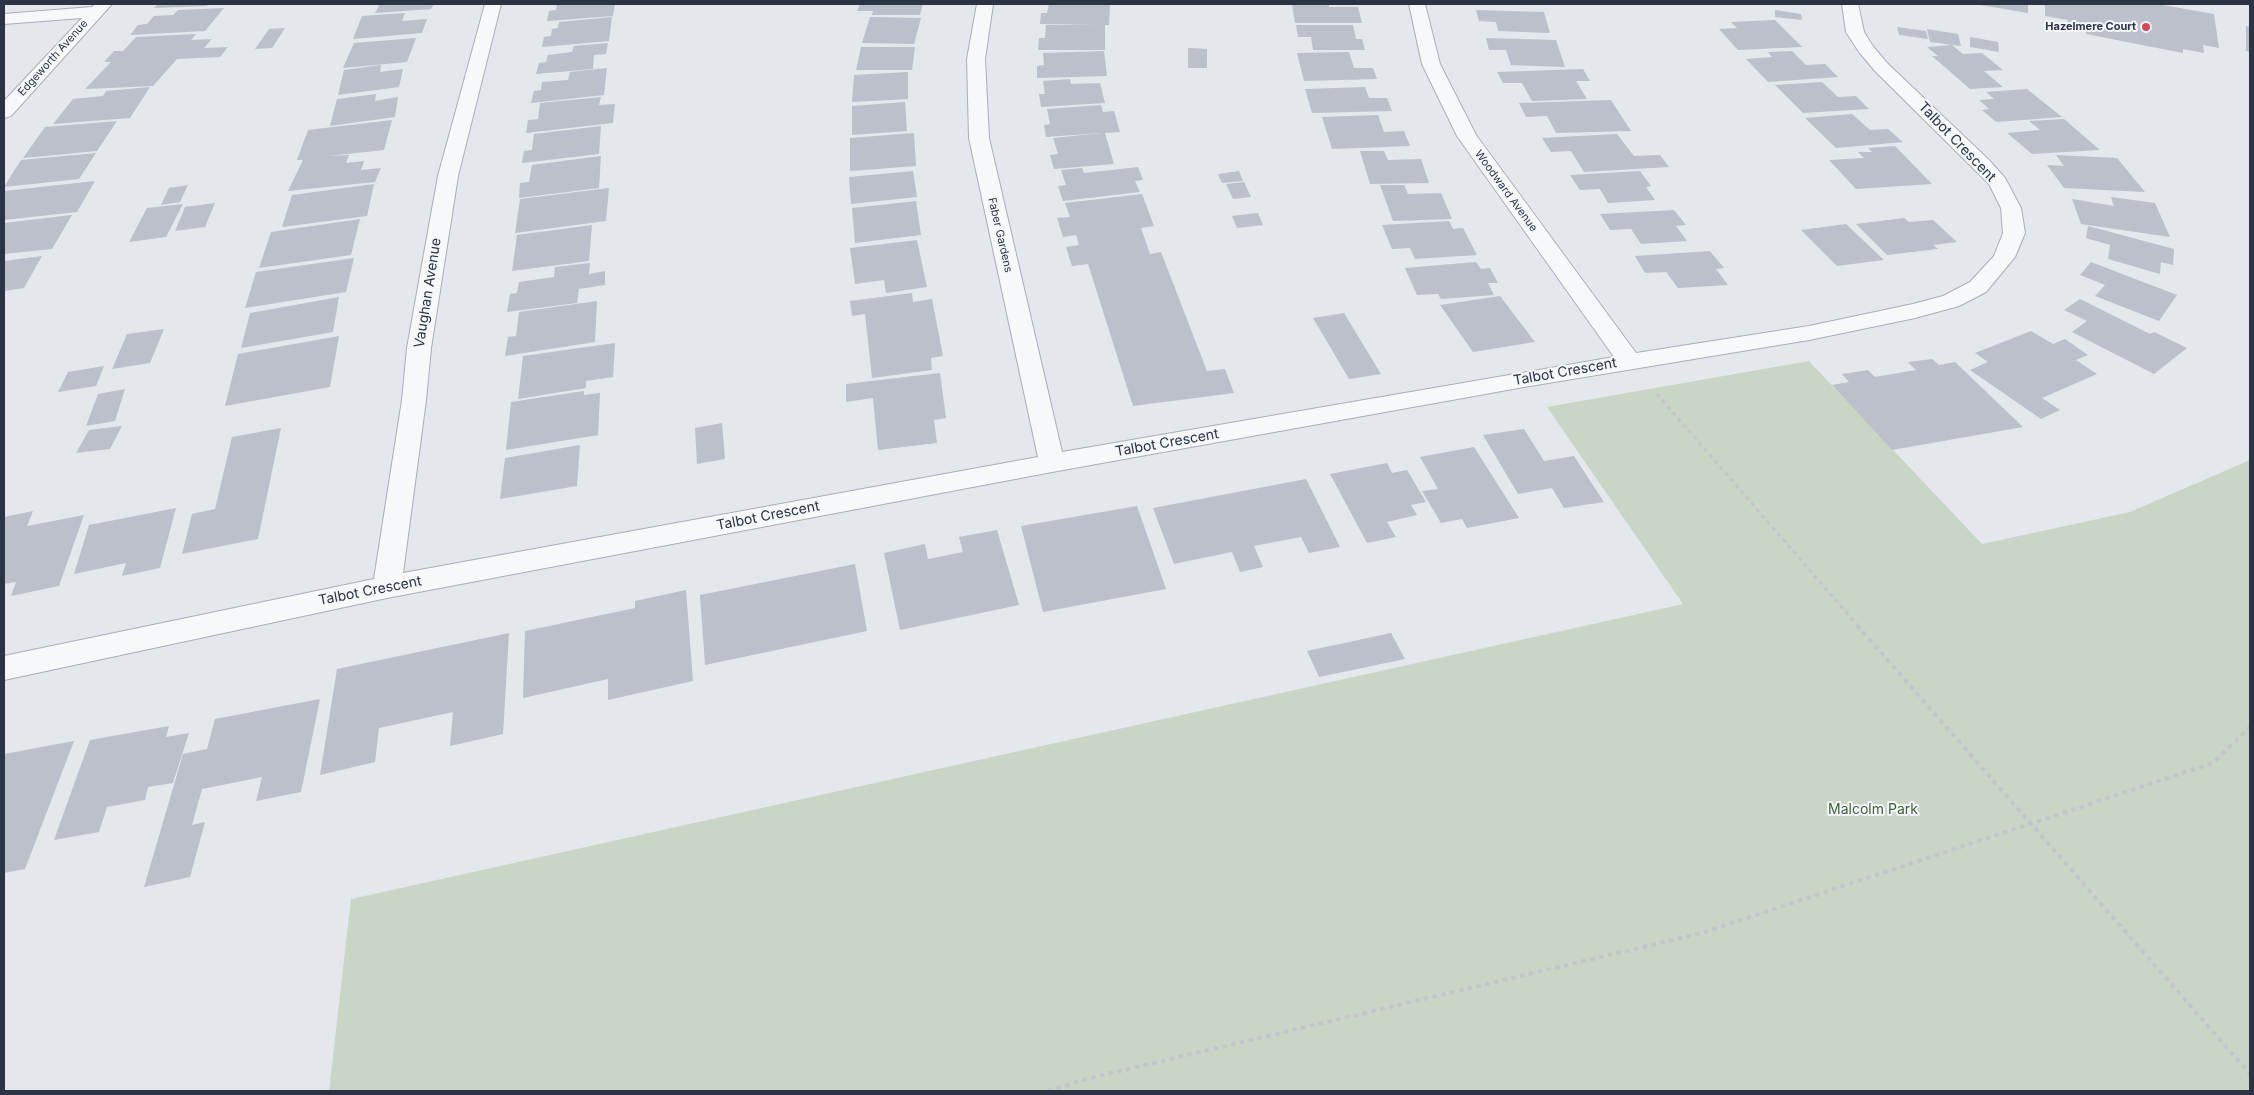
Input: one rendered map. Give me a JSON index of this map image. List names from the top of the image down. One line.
{"streets":{"street":["Edgeworth Avenue","Talbot Crescent","Woodward Avenue","Faber Gardens","Vaughan Avenue"]},"crossings":[["Talbot Crescent","Woodward Avenue"],["Talbot Crescent","Faber Gardens"],["Talbot Crescent","Vaughan Avenue"]],"parks":["Malcolm Park"],"places":["Hazelmere Court"]}
